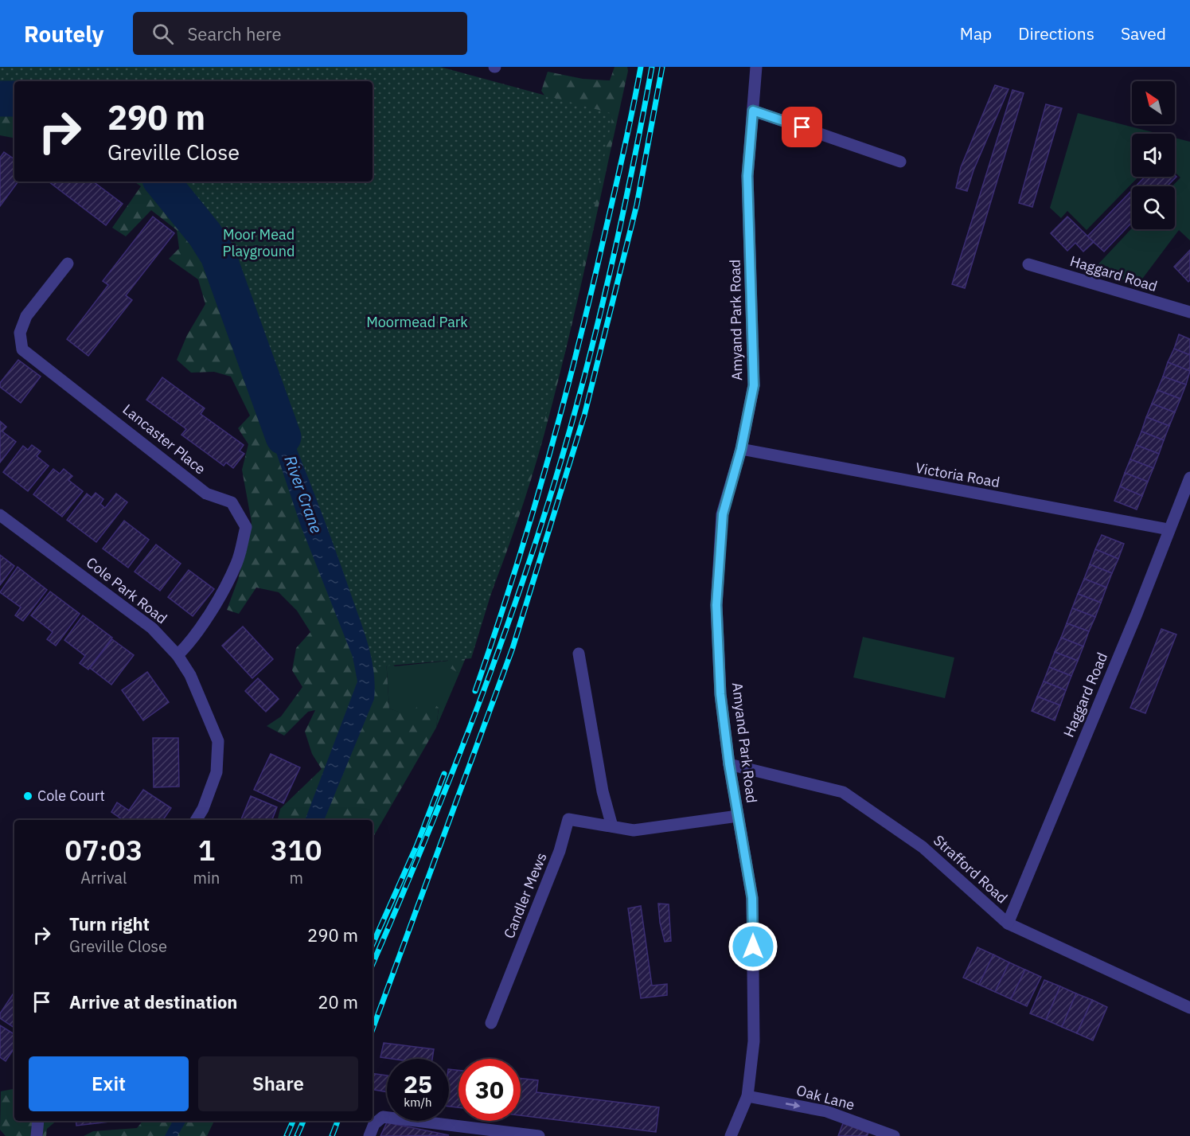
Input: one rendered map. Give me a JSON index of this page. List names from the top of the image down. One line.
{"streets":{"street":["Haggard Road","Amyand Park Road","Lancaster Place","Victoria Road","Cole Park Road","Strafford Road","Candler Mews","Oak Lane"]},"crossings":[["Haggard Road","Victoria Road"],["Haggard Road","Strafford Road"],["Amyand Park Road","Victoria Road"],["Amyand Park Road","Strafford Road"],["Amyand Park Road","Candler Mews"],["Amyand Park Road","Oak Lane"],["Lancaster Place","Cole Park Road"]],"one_way":["Oak Lane"],"water":["River Crane"],"parks":["Moor Mead Playground","Moormead Park"],"places":["Cole Court"],"north":"top left","page":{"header":"Routely","search":"Search here","nav":["Map","Directions","Saved"],"turn":["290 m","Greville Close"],"eta":["07:03","Arrival","1","min","310","m"],"list":[{"name":"Turn right","note":"Greville Close","value":"290 m"},{"name":"Arrive at destination","value":"20 m"}],"buttons":["Exit","Share"],"speed":"25 km/h","limit":"30"}}
